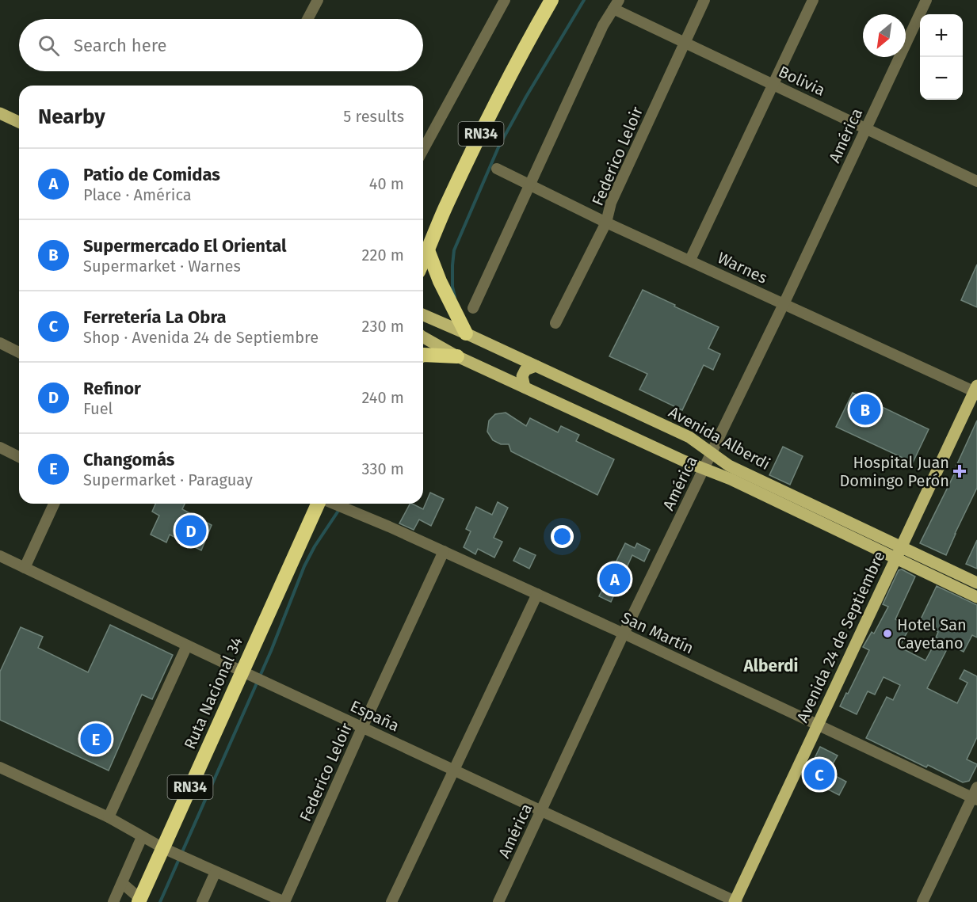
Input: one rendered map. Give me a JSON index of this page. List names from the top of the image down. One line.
{"streets":{"highway":["RN34","Ruta Nacional 34"],"main road":["Avenida Alberdi","Avenida 24 de Septiembre"],"street":["Bolivia","América","Federico Leloir","Warnes","San Martín","España"]},"crossings":[["Bolivia","América"],["Bolivia","Federico Leloir"],["América","Warnes"],["América","Avenida Alberdi"],["América","San Martín"],["América","España"],["Federico Leloir","Warnes"],["Federico Leloir","San Martín"],["Federico Leloir","España"],["Warnes","Avenida 24 de Septiembre"],["Avenida Alberdi","Avenida 24 de Septiembre"],["San Martín","Avenida 24 de Septiembre"],["Avenida 24 de Septiembre","España"],["Ruta Nacional 34","España"]],"districts":["Alberdi"],"places":{"health":["Hospital Juan Domingo Perón"],"other":["Hotel San Cayetano"]},"north":"bottom left","page":{"map_buttons":["+","−"],"search":"Search here","heading":["Nearby","5 results"],"list":[{"mark":"A","name":"Patio de Comidas","note":"Place · América","value":"40 m"},{"mark":"B","name":"Supermercado El Oriental","note":"Supermarket · Warnes","value":"220 m"},{"mark":"C","name":"Ferretería La Obra","note":"Shop · Avenida 24 de Septiembre","value":"230 m"},{"mark":"D","name":"Refinor","note":"Fuel","value":"240 m"},{"mark":"E","name":"Changomás","note":"Supermarket · Paraguay","value":"330 m"}],"pins":["B","D","A","E","C"]}}
